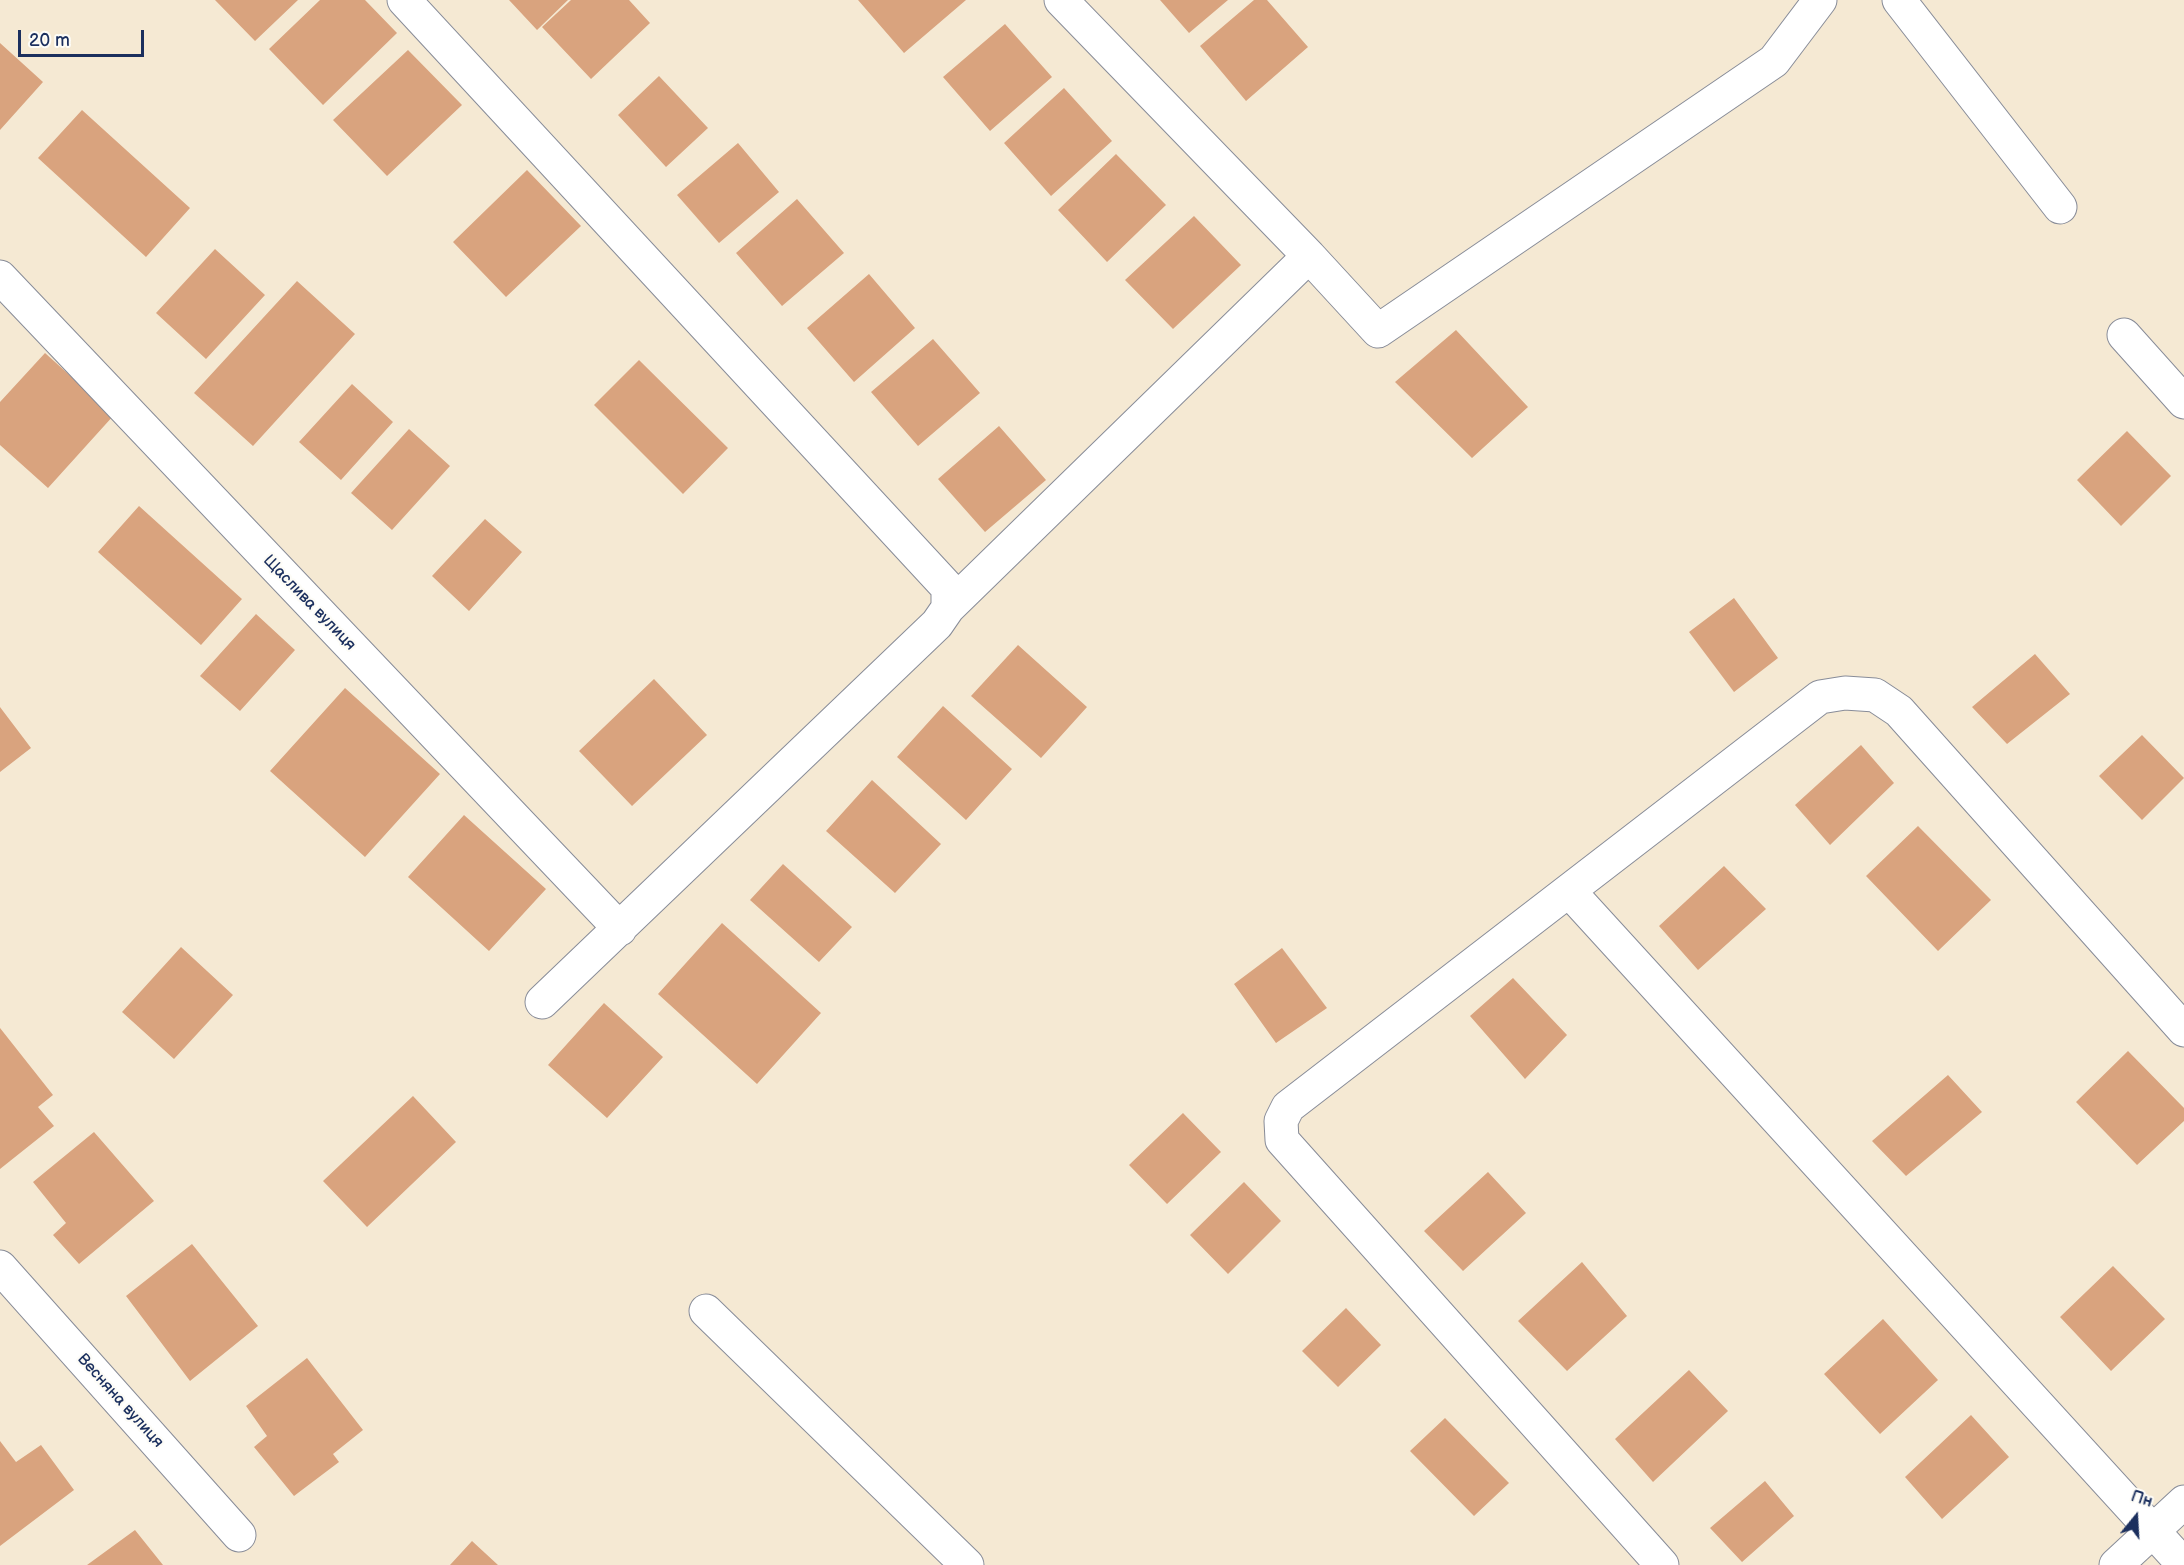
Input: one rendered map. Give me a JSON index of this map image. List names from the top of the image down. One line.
{"streets":{"street":["Щаслива вулиця","Весняна вулиця"]},"scale_bar":"20 m","north":"top"}
